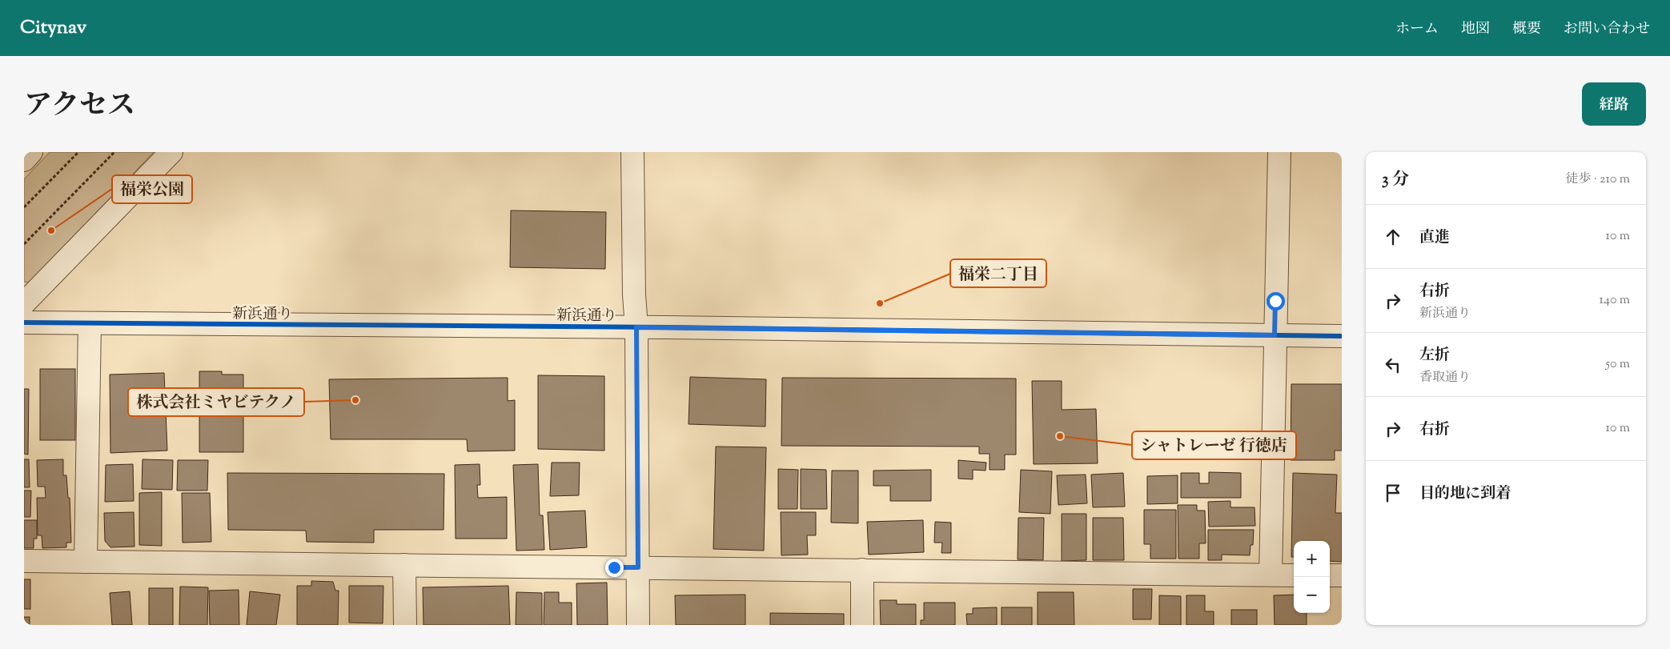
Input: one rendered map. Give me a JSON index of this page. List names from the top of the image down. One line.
{"streets":{"street":["新浜通り"]},"places":["福栄公園","福栄二丁目","株式会社ミヤビテクノ","シャトレーゼ 行徳店"],"page":{"header":"Citynav","nav":["ホーム","地図","概要","お問い合わせ"],"title":"アクセス","buttons":"経路","heading":["3 分","徒歩 · 210 m"],"list":[["直進","10 m"],["右折","新浜通り","140 m"],["左折","香取通り","50 m"],["右折","10 m"],"目的地に到着"],"map_buttons":["+","−"]}}
